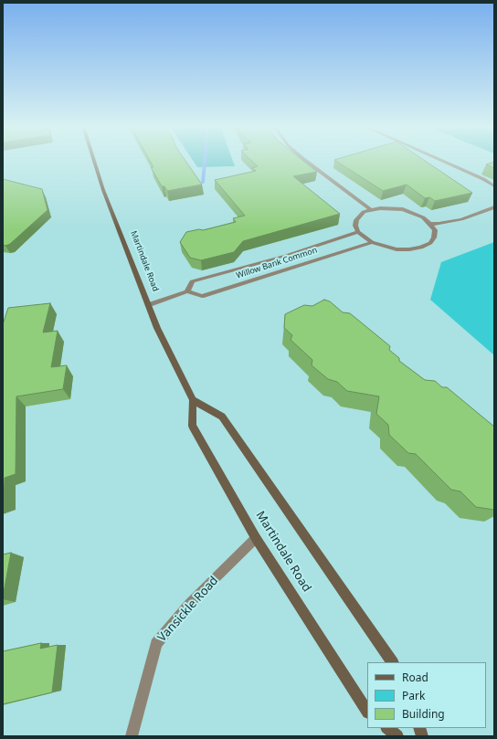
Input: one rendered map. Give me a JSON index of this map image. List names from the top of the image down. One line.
{"streets":{"main road":["Martindale Road"],"street":["Willow Bank Common","Vansickle Road"]},"crossings":[["Martindale Road","Willow Bank Common"],["Martindale Road","Vansickle Road"]],"legend":["Road","Park","Building"]}
